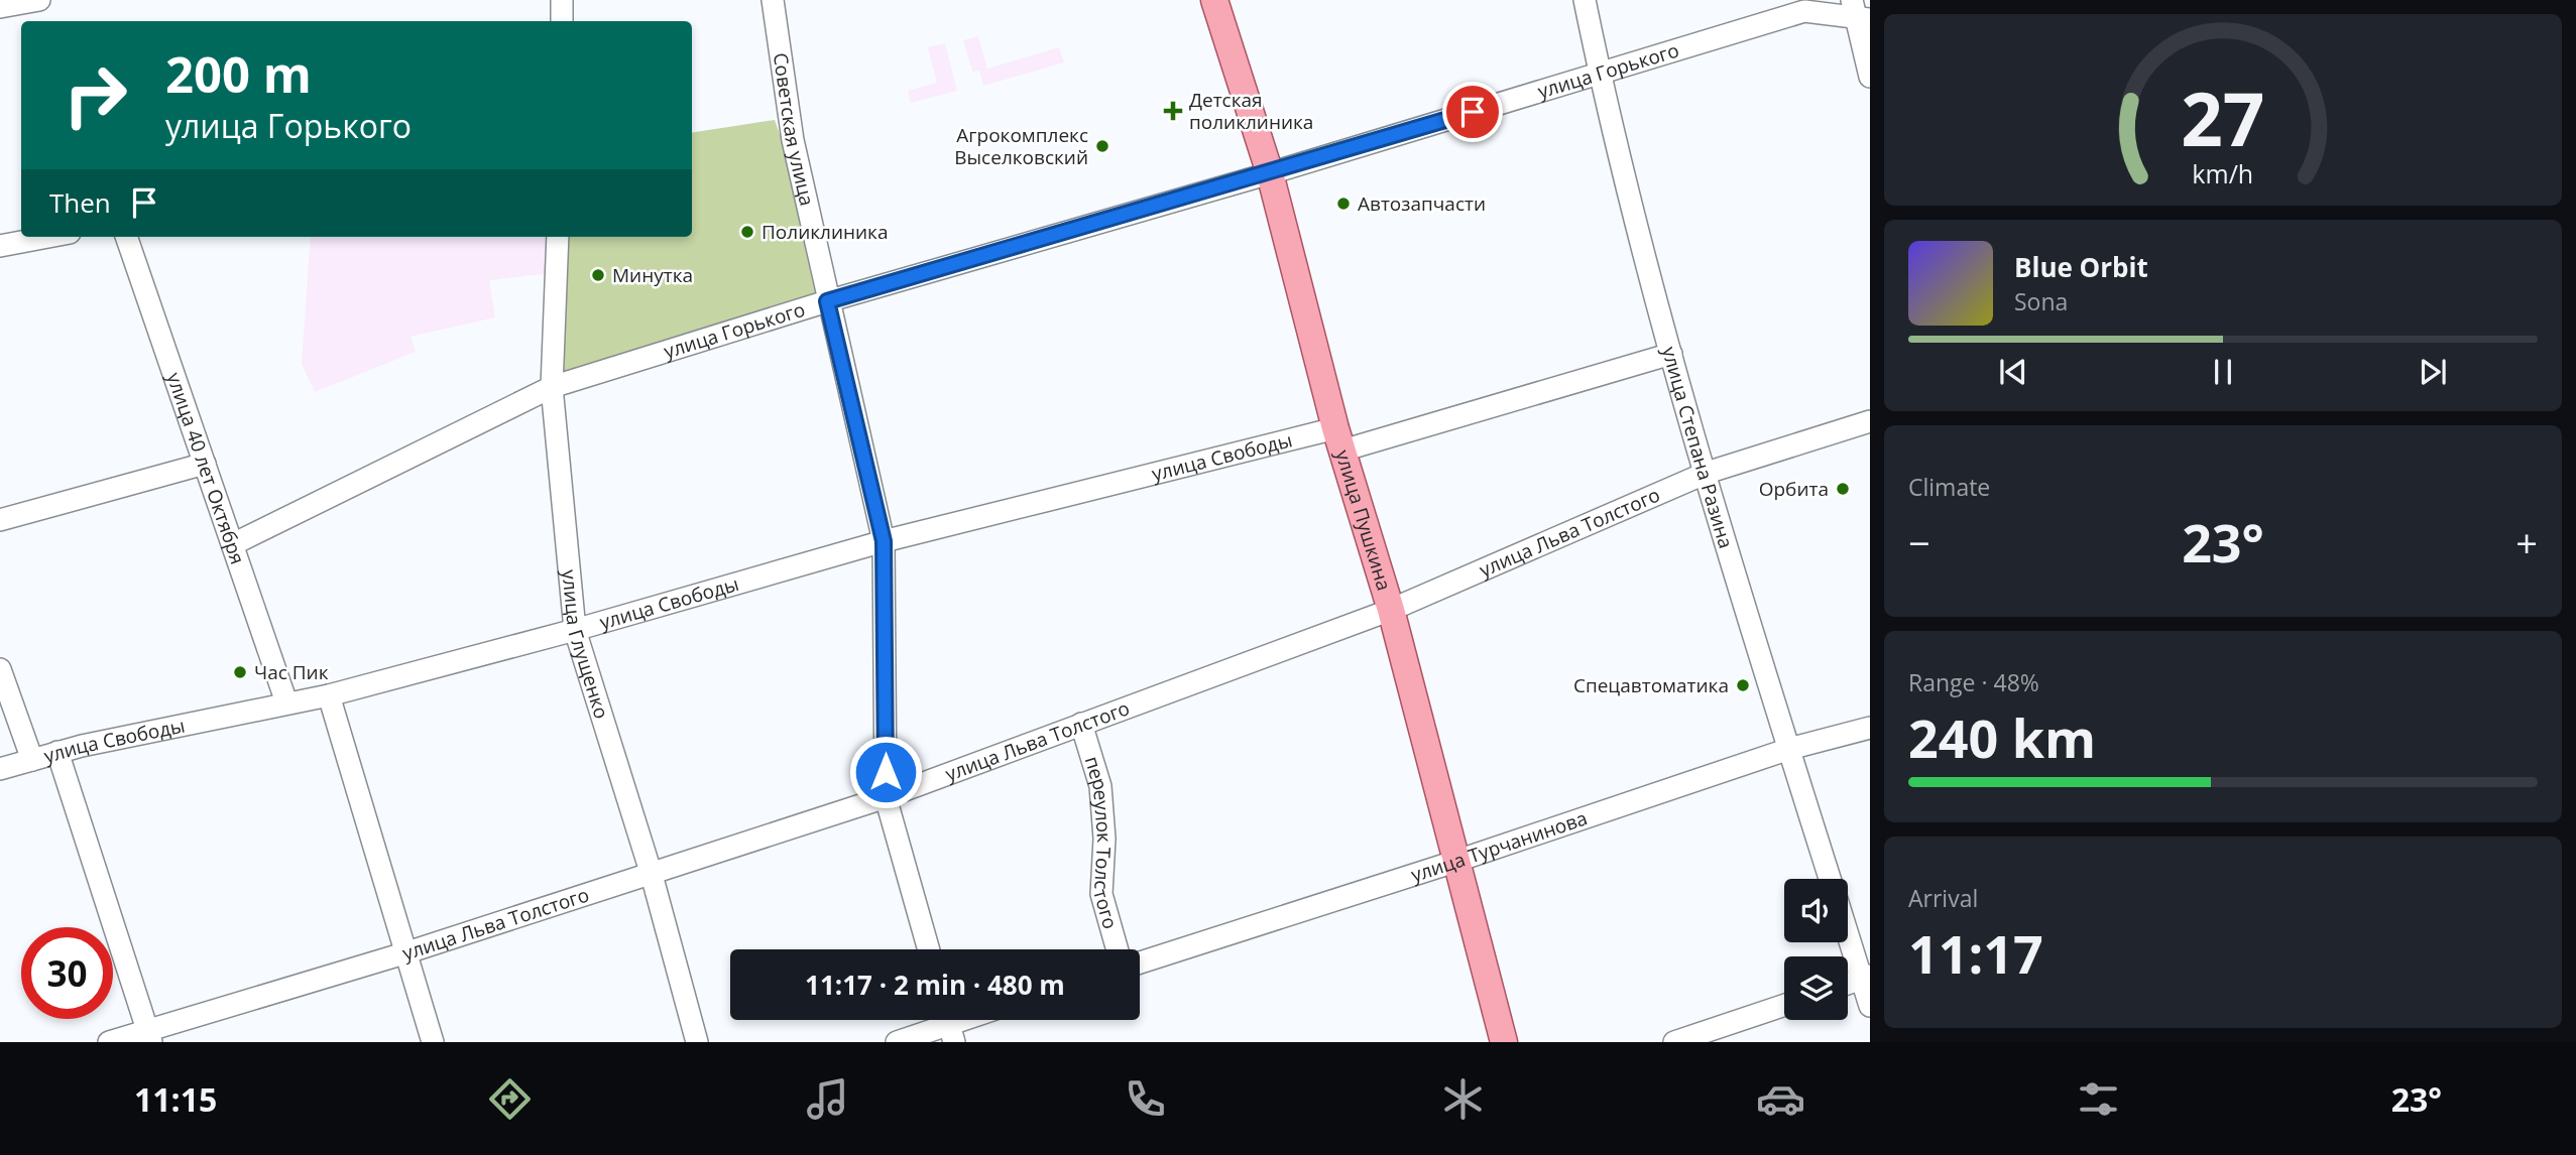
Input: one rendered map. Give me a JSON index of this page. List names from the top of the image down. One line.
{"streets":{"main road":["улица Пушкина"],"street":["улица Горького","Советская улица","улица Степана Разина","улица Свободы","улица 40 лет Октября","улица Льва Толстого","улица Глущенко","переулок Толстого","улица Турчанинова"]},"crossings":[["улица Горького","Советская улица"],["улица Горького","улица Степана Разина"],["улица Горького","улица 40 лет Октября"],["улица Горького","улица Пушкина"],["улица Горького","улица Глущенко"],["Советская улица","улица Свободы"],["Советская улица","улица Льва Толстого"],["улица Степана Разина","улица Свободы"],["улица Степана Разина","улица Льва Толстого"],["улица Степана Разина","улица Турчанинова"],["улица Свободы","улица 40 лет Октября"],["улица Свободы","улица Пушкина"],["улица Свободы","улица Глущенко"],["улица Пушкина","улица Льва Толстого"],["улица Пушкина","улица Турчанинова"],["улица Льва Толстого","улица Глущенко"],["улица Льва Толстого","переулок Толстого"]],"places":{"health":["Детская поликлиника"],"other":["Агрокомплекс Выселковский","Автозапчасти","Поликлиника","Минутка","Орбита","Час Пик","Спецавтоматика"]},"page":{"turn":["200 m","улица Горького"],"then":"Then","song":["Blue Orbit","Sona"],"tile":["Climate",["Range · 48%","240 km"],["Arrival","11:17"]],"heat":["−","23°","+"],"limit":"30","trip":"11:17 · 2 min · 480 m","tabs":["11:15","23°"],"gauge":["27","km/h"]}}
